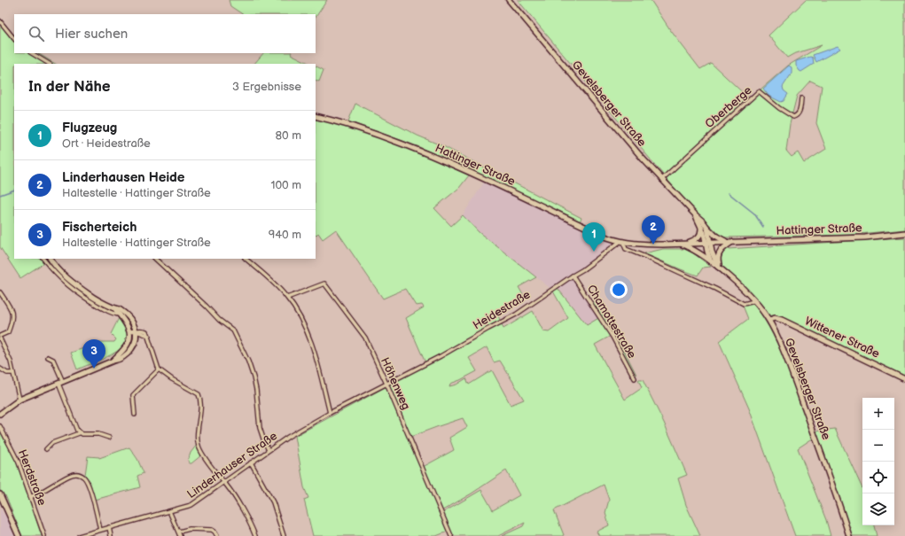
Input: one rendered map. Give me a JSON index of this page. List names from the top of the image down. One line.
{"streets":{"main road":["Gevelsberger Straße","Hattinger Straße","Wittener Straße"],"street":["Oberberge","Heidestraße","Chamottestraße","Höhenweg","Linderhauser Straße","Herdstraße"]},"crossings":[["Gevelsberger Straße","Oberberge"],["Gevelsberger Straße","Hattinger Straße"],["Gevelsberger Straße","Wittener Straße"],["Hattinger Straße","Heidestraße"],["Heidestraße","Chamottestraße"],["Heidestraße","Höhenweg"],["Heidestraße","Linderhauser Straße"],["Höhenweg","Linderhauser Straße"]],"page":{"search":"Hier suchen","heading":["In der Nähe","3 Ergebnisse"],"list":[{"mark":"1","name":"Flugzeug","note":"Ort · Heidestraße","value":"80 m"},{"mark":"2","name":"Linderhausen Heide","note":"Haltestelle · Hattinger Straße","value":"100 m"},{"mark":"3","name":"Fischerteich","note":"Haltestelle · Hattinger Straße","value":"940 m"}],"pins":["2","1","3"],"map_buttons":["+","−"]}}
